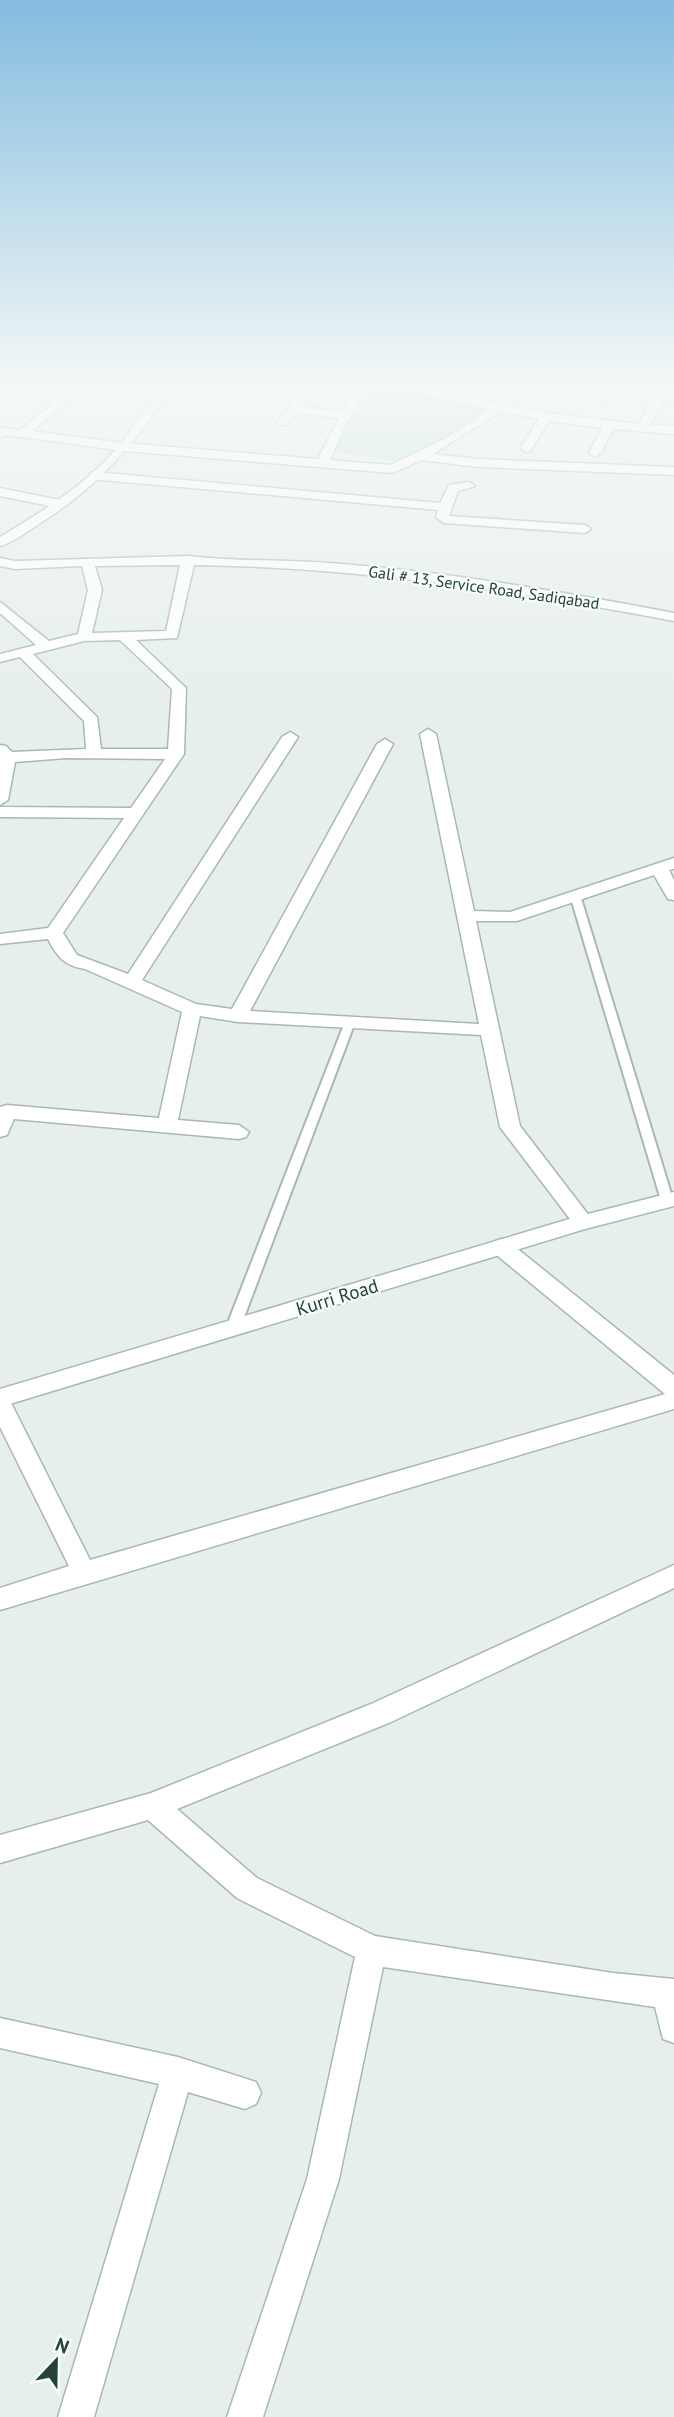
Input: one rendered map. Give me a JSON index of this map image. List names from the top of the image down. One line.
{"streets":{"street":["Gali # 13, Service Road, Sadiqabad","Kurri Road"]},"north":"top"}
